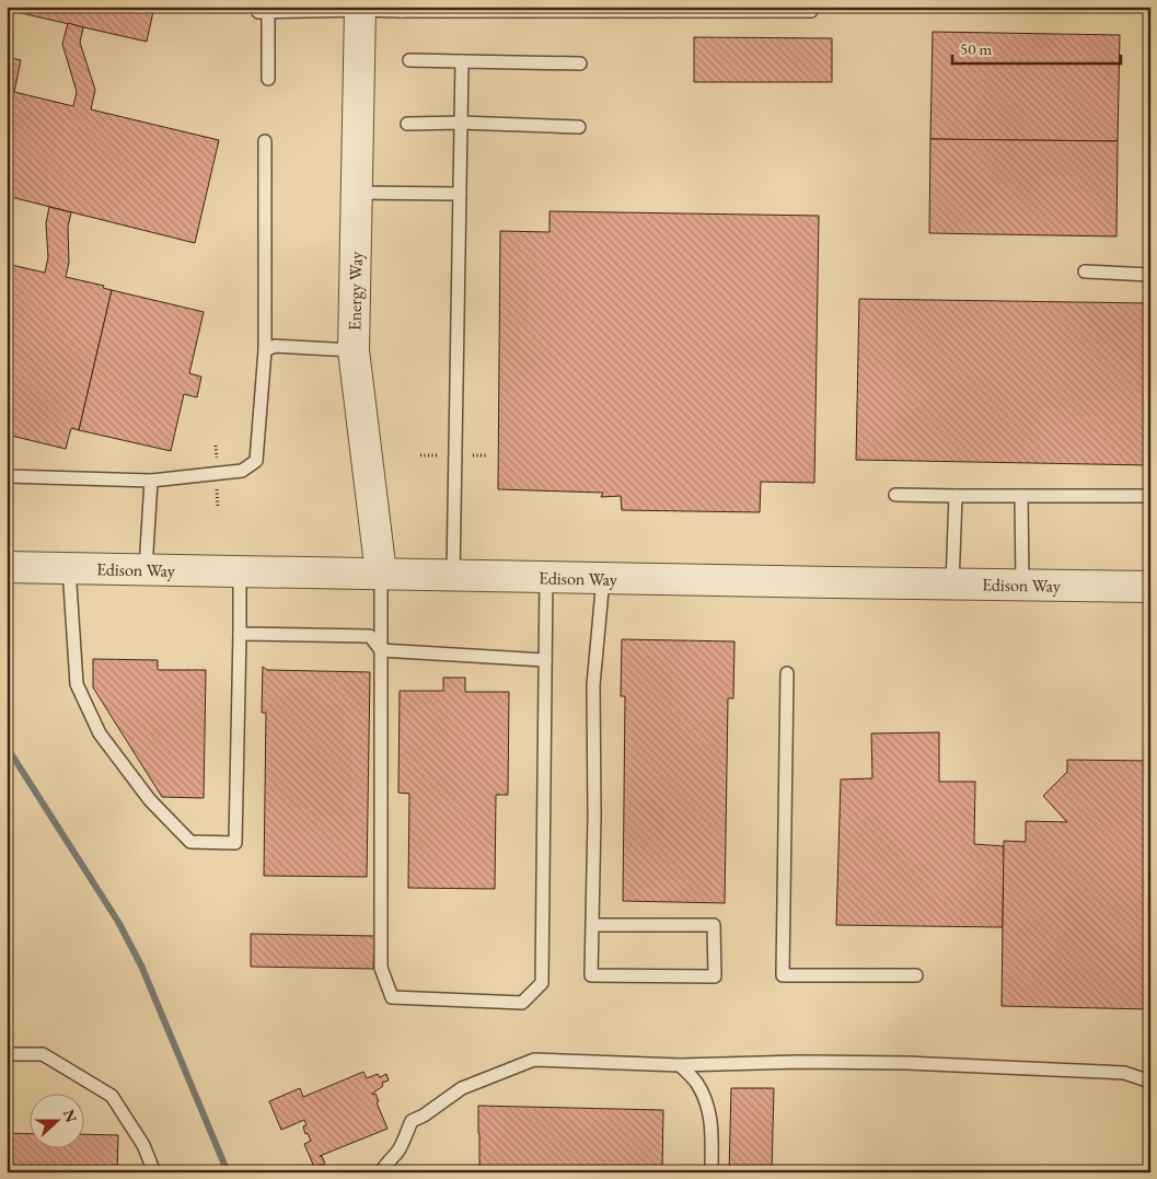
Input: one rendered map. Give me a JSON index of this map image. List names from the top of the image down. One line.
{"streets":{"street":["Energy Way","Edison Way"]},"crossings":[["Energy Way","Edison Way"]],"scale_bar":"50 m","north":"right"}
